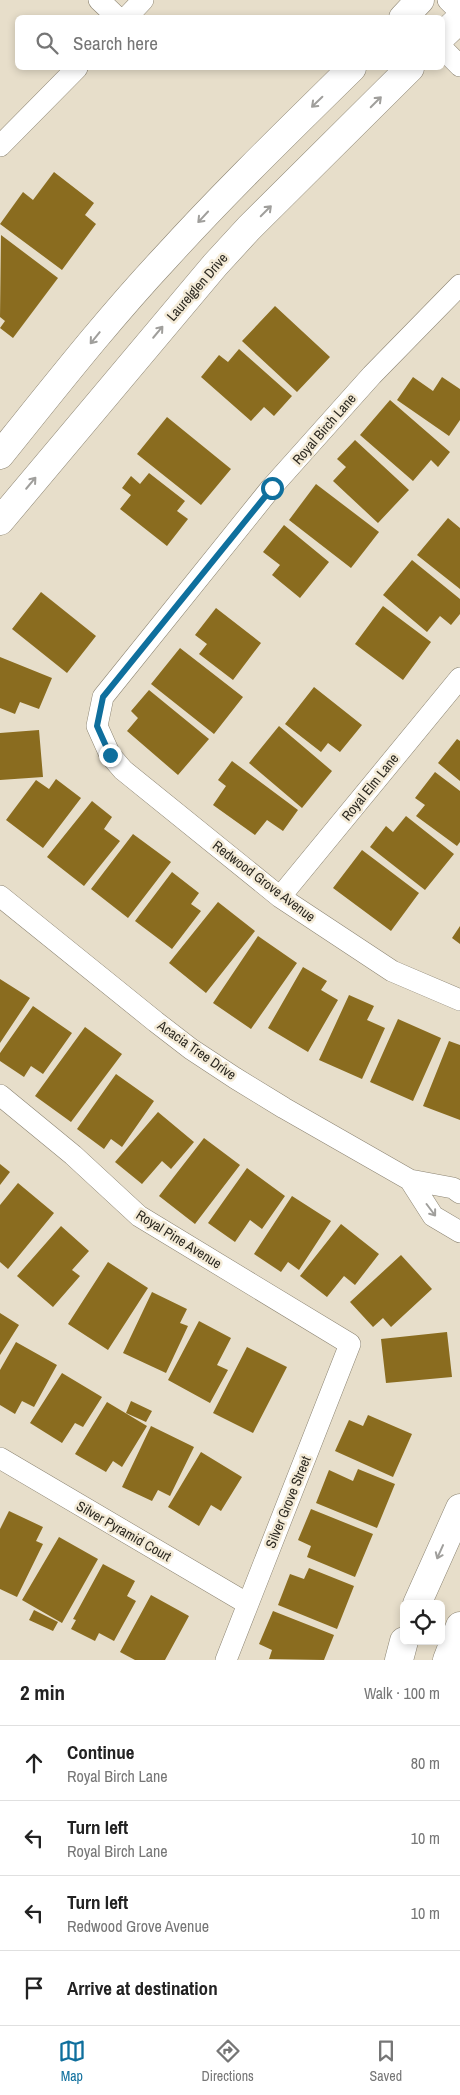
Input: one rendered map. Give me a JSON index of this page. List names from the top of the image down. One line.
{"streets":{"street":["Laurelglen Drive","Royal Birch Lane","Royal Elm Lane","Redwood Grove Avenue","Acacia Tree Drive","Royal Pine Avenue","Silver Grove Street","Silver Pyramid Court"]},"crossings":[["Royal Birch Lane","Redwood Grove Avenue"],["Royal Elm Lane","Redwood Grove Avenue"],["Royal Pine Avenue","Silver Grove Street"],["Silver Grove Street","Silver Pyramid Court"]],"page":{"search":"Search here","heading":["2 min","Walk · 100 m"],"list":[["Continue","Royal Birch Lane","80 m"],["Turn left","Royal Birch Lane","10 m"],["Turn left","Redwood Grove Avenue","10 m"],"Arrive at destination"],"nav":["Map","Directions","Saved"]}}
